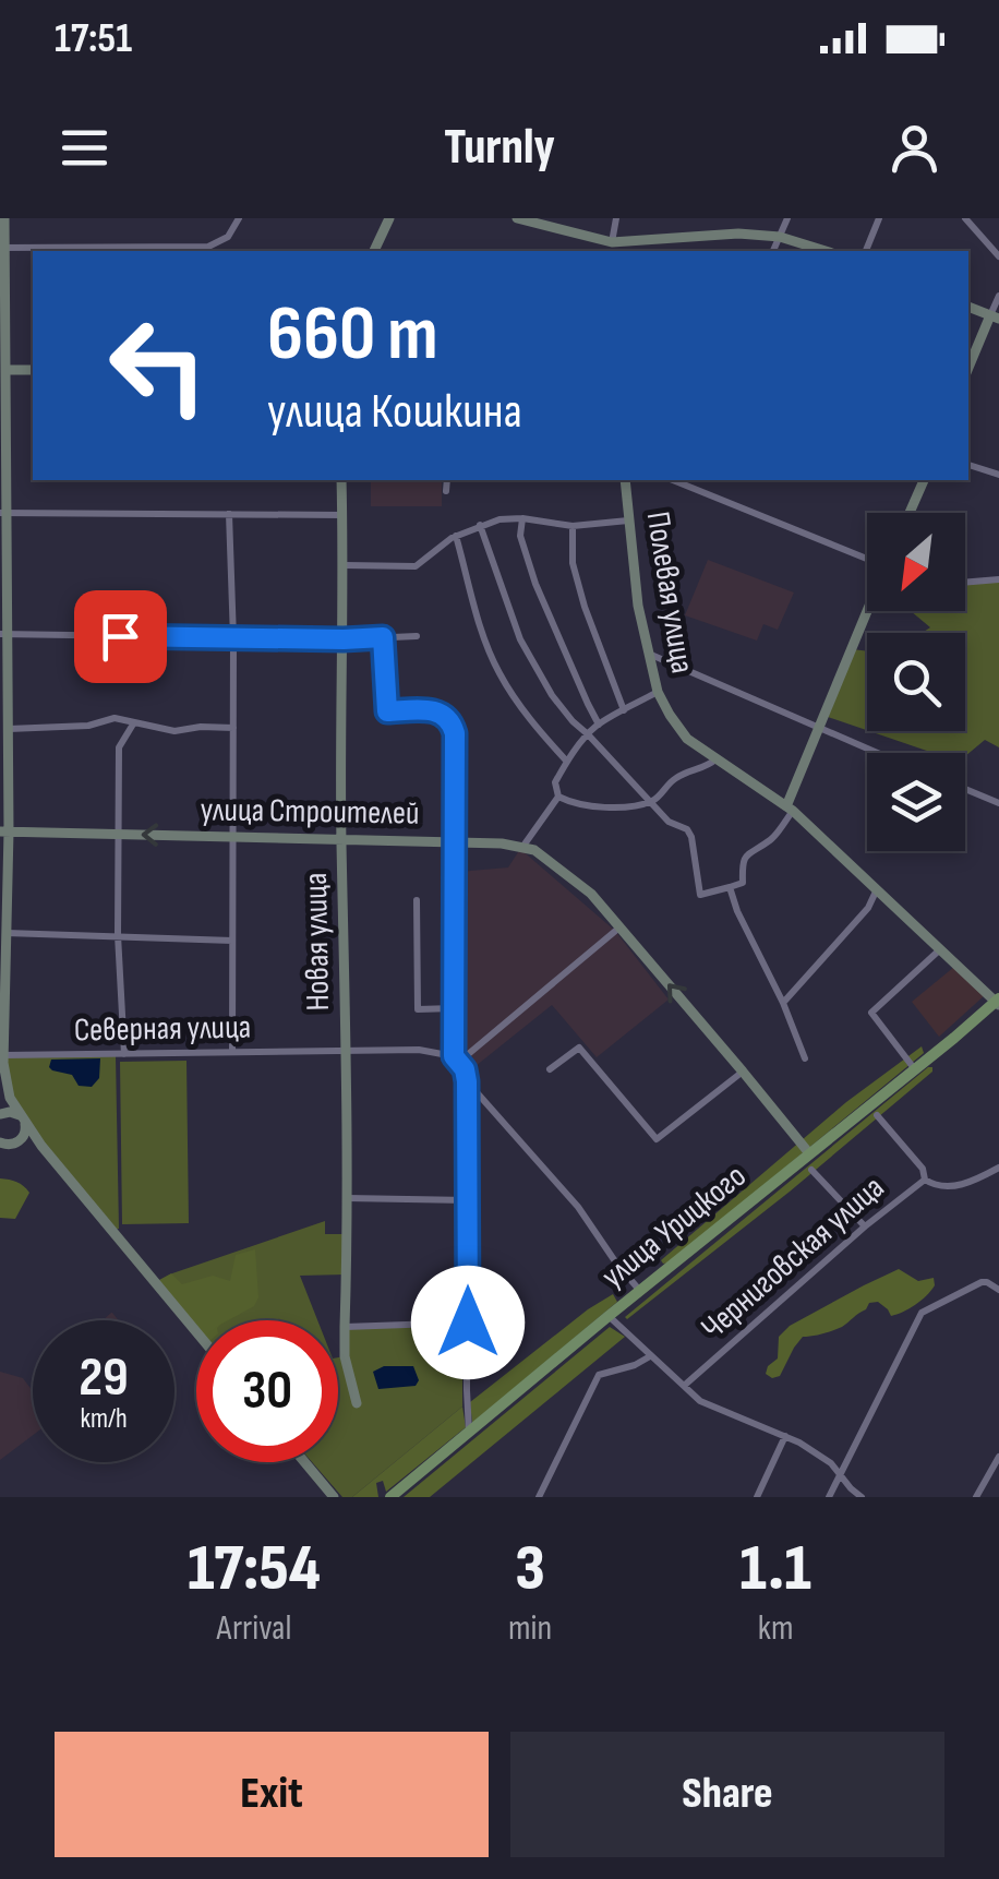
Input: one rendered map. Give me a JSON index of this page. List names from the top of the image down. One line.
{"streets":{"main road":["улица Урицкого"],"street":["Полевая улица","улица Строителей","Новая улица","Северная улица","Черниговская улица"]},"crossings":[["Полевая улица","улица Урицкого"],["улица Строителей","Новая улица"],["Новая улица","Северная улица"]],"north":"bottom left","page":{"status":"17:51","header":"Turnly","turn":["660 m","улица Кошкина"],"speed":"29 km/h","limit":"30","eta":["17:54","Arrival","3","min","1.1","km"],"buttons":["Exit","Share"]}}
